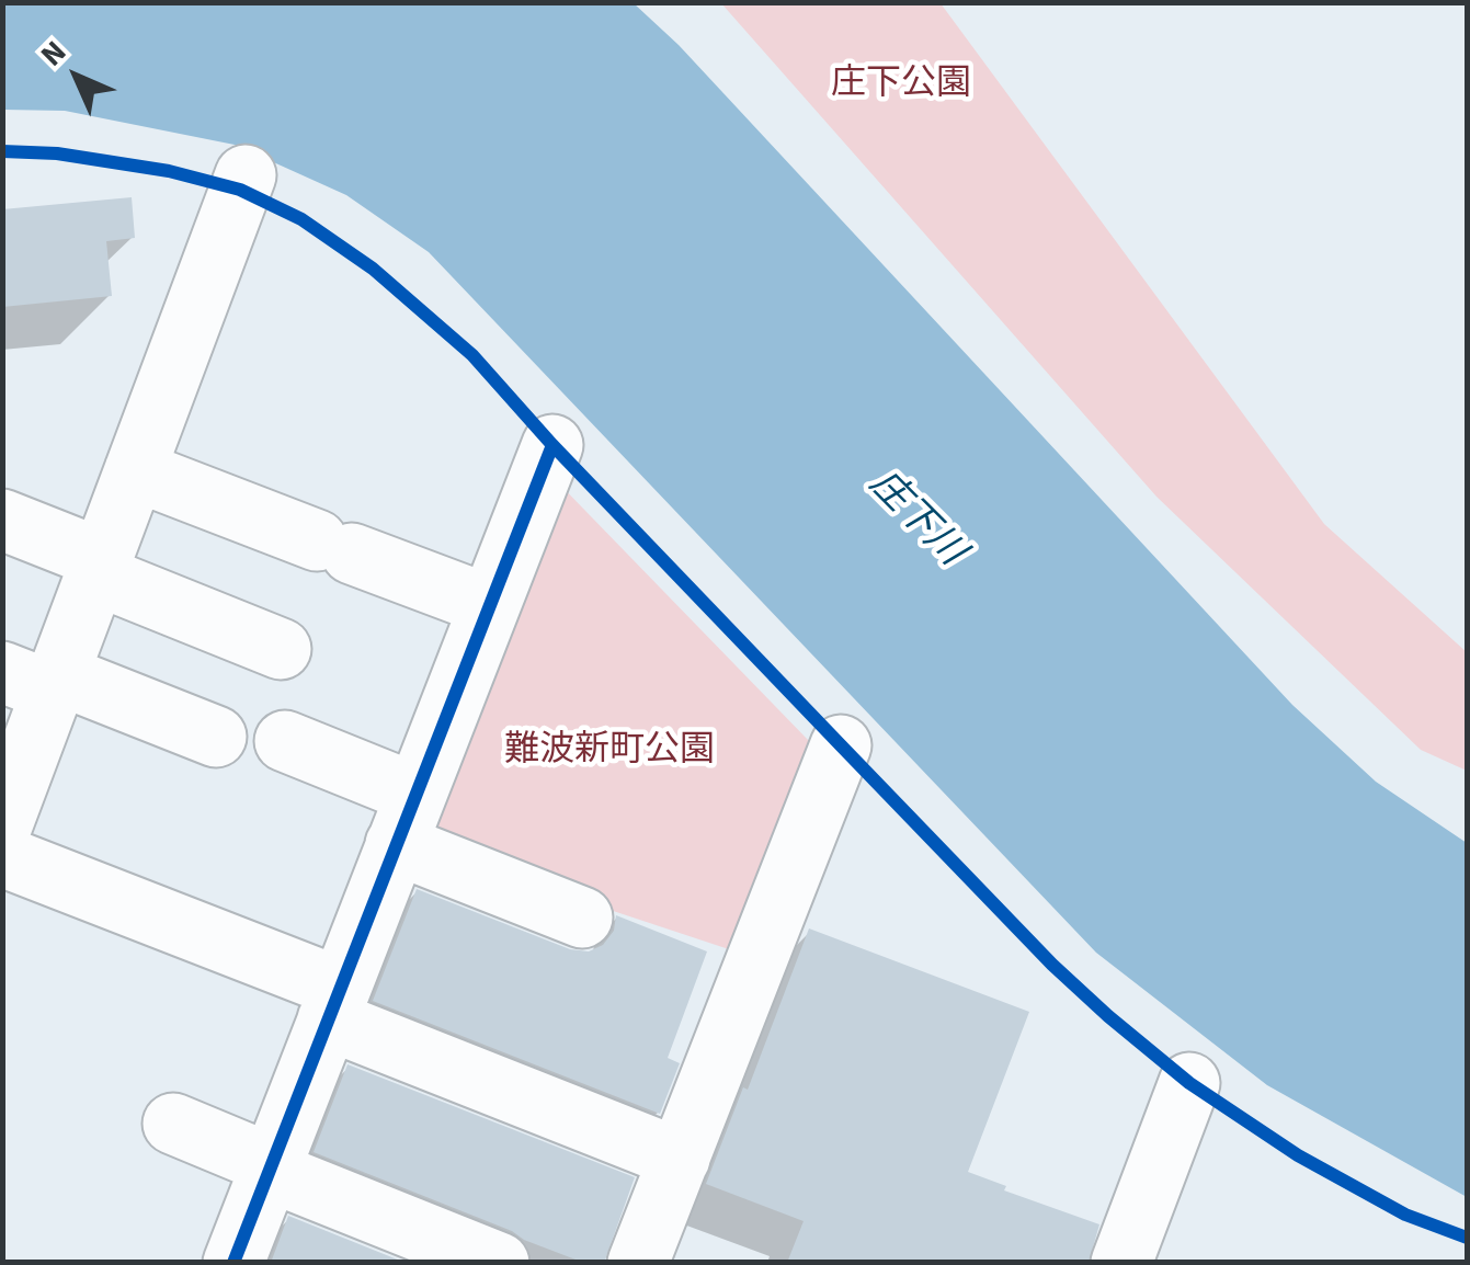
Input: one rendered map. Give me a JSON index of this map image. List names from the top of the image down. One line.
{"water":["庄下川"],"parks":["庄下公園","難波新町公園"],"north":"top left"}
